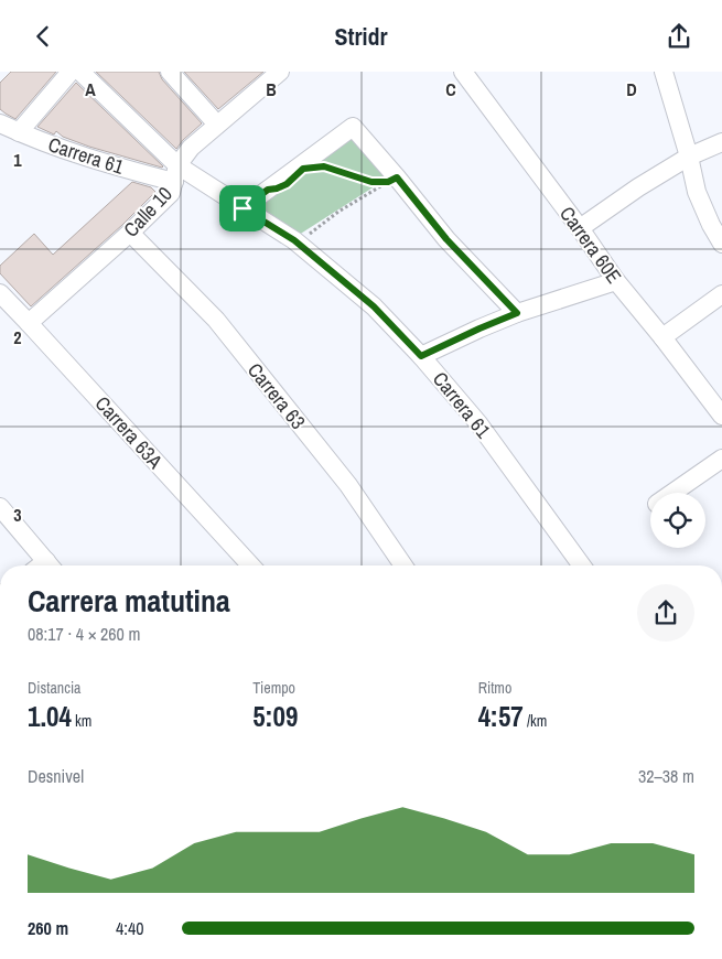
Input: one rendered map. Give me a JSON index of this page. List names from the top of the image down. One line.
{"streets":{"street":["Carrera 61","Calle 10","Carrera 60E","Carrera 63","Carrera 63A"]},"crossings":[["Carrera 61","Calle 10"],["Calle 10","Carrera 63"],["Calle 10","Carrera 63A"]],"page":{"header":"Stridr","heading":["Carrera matutina","08:17 · 4 × 260 m"],"stats":[["Distancia","1.04 km"],["Tiempo","5:09"],["Ritmo","4:57 /km"]],"chart":["Desnivel","32–38 m"],"list":[{"name":"260 m","note":"4:40"}]},"grid":{"columns":["A","B","C","D"],"rows":["1","2","3"]}}
